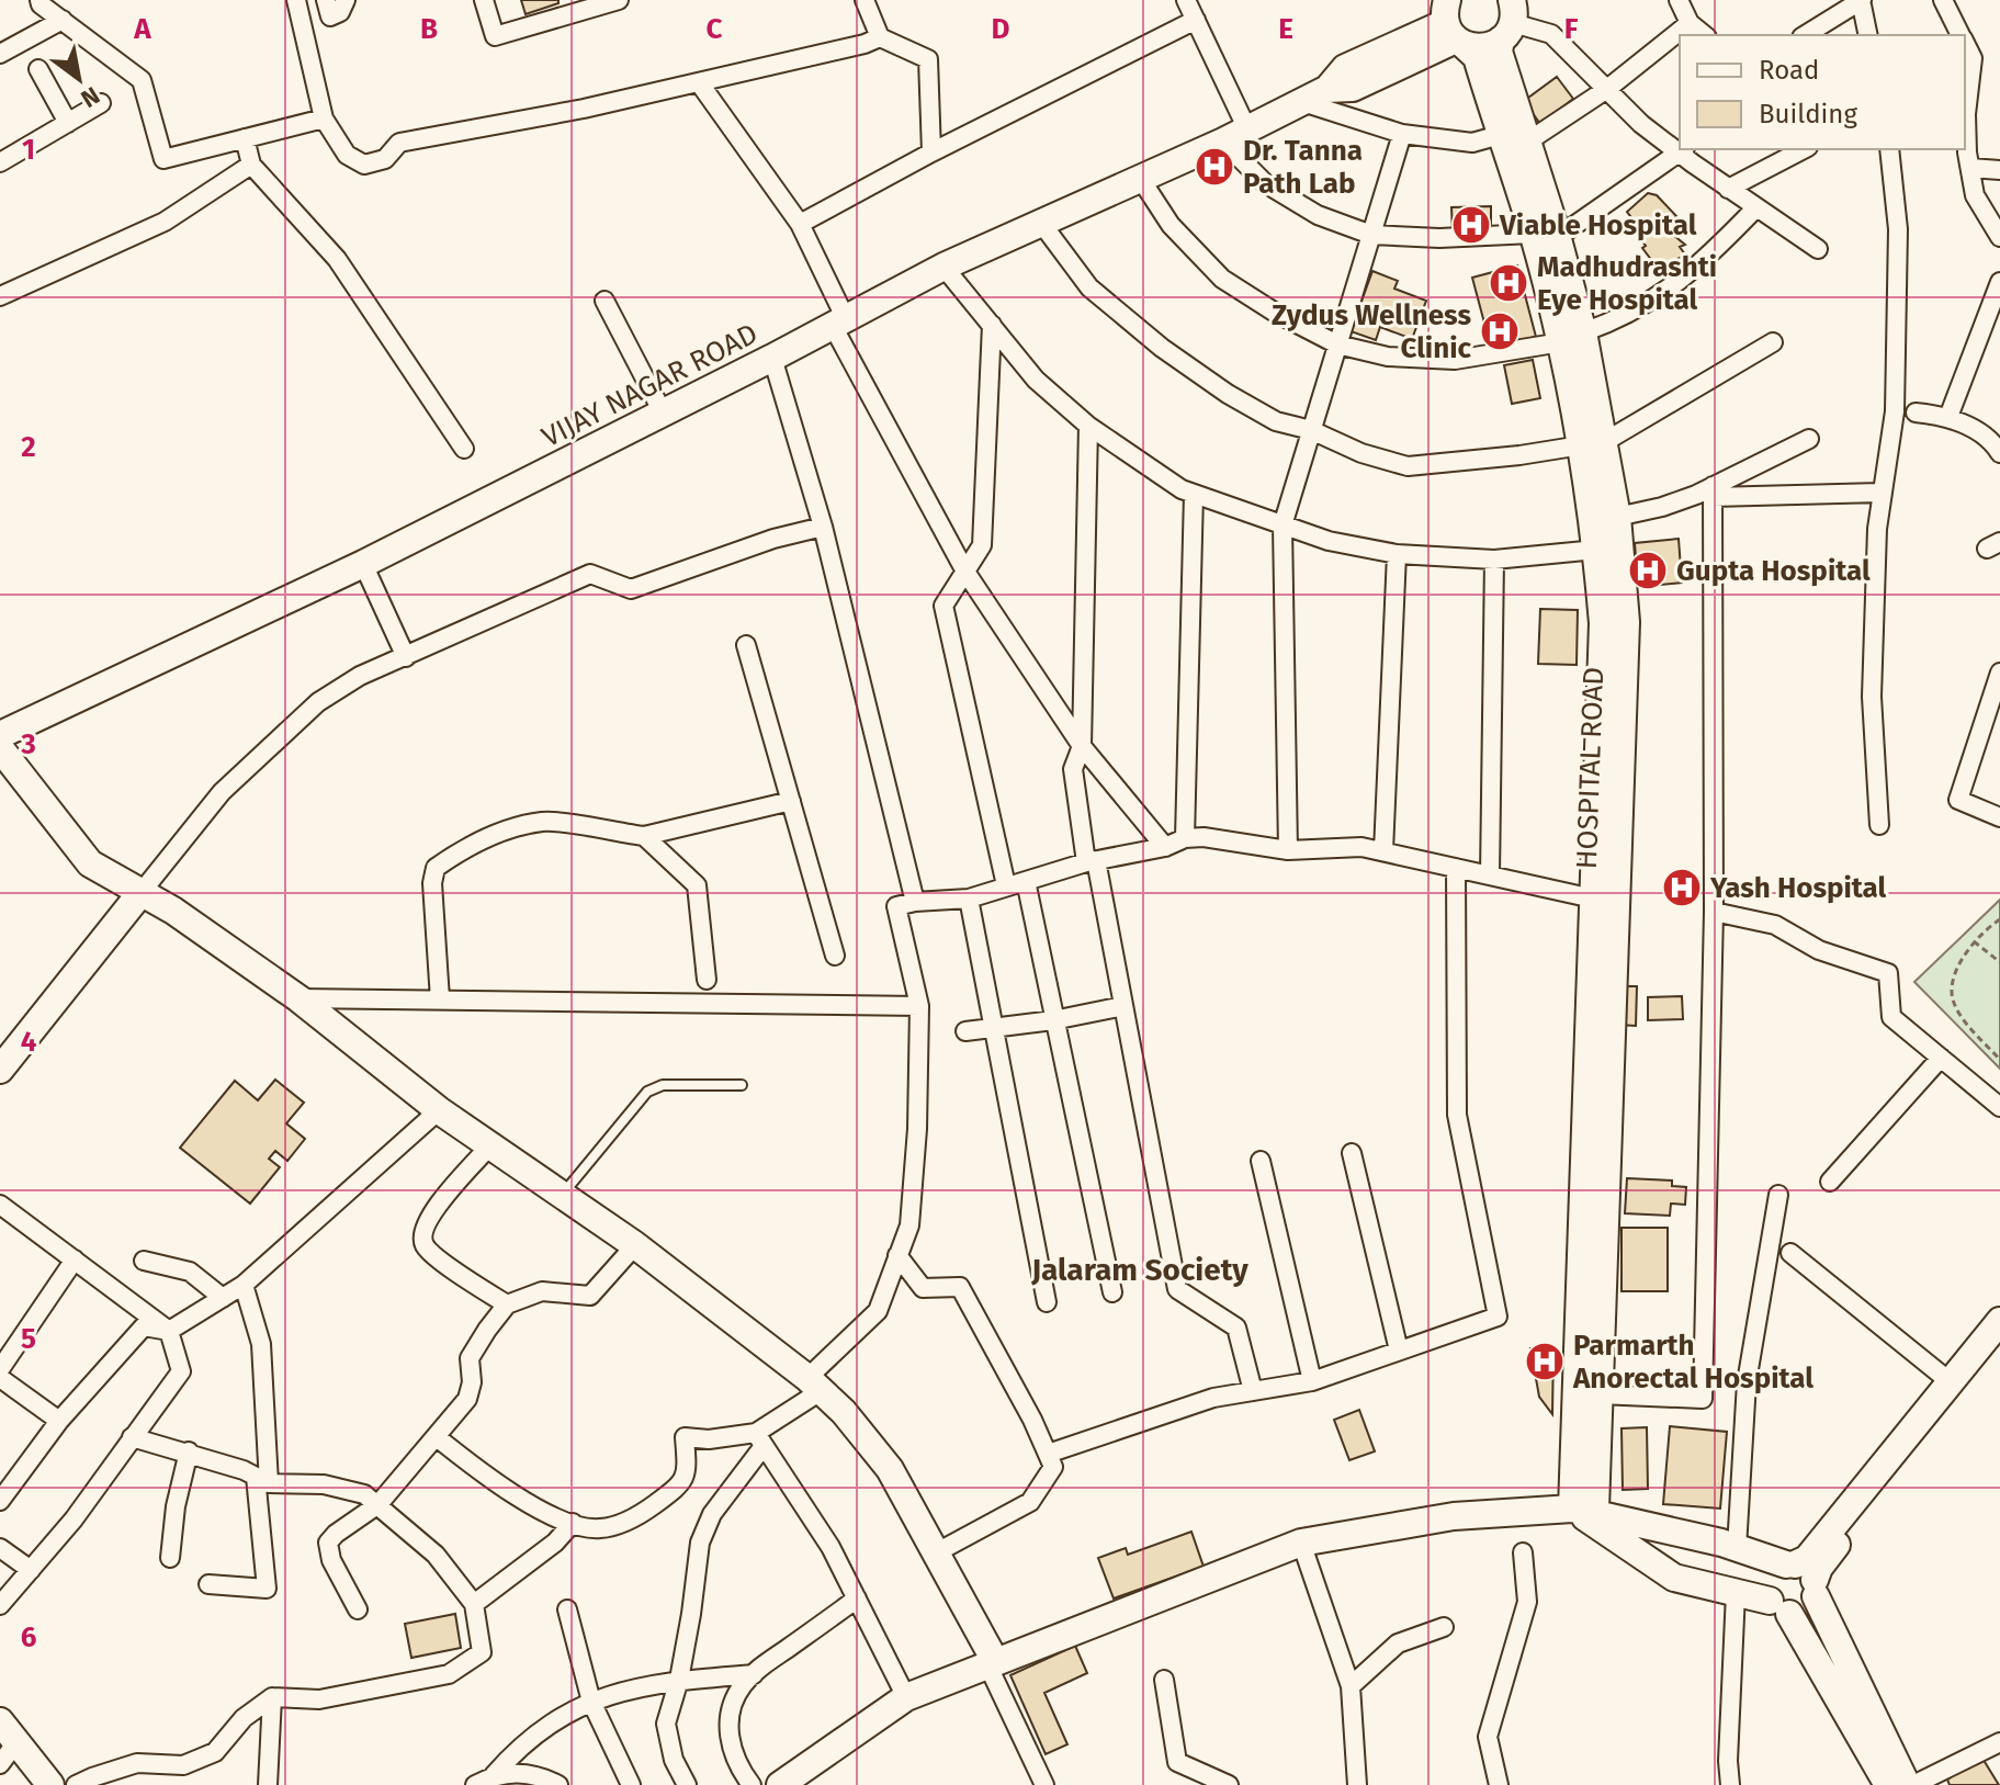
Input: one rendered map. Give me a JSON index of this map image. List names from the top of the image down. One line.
{"streets":{"street":["VIJAY NAGAR ROAD","HOSPITAL ROAD"]},"crossings":[["VIJAY NAGAR ROAD","HOSPITAL ROAD"]],"districts":["Jalaram Society"],"places":{"hospital":["Dr. Tanna Path Lab","Viable Hospital","Madhudrashti Eye Hospital","Zydus Wellness Clinic","Gupta Hospital","Yash Hospital","Parmarth Anorectal Hospital"]},"legend":["Road","Building"],"north":"bottom right","grid":{"columns":["A","B","C","D","E","F"],"rows":["1","2","3","4","5","6"]}}
